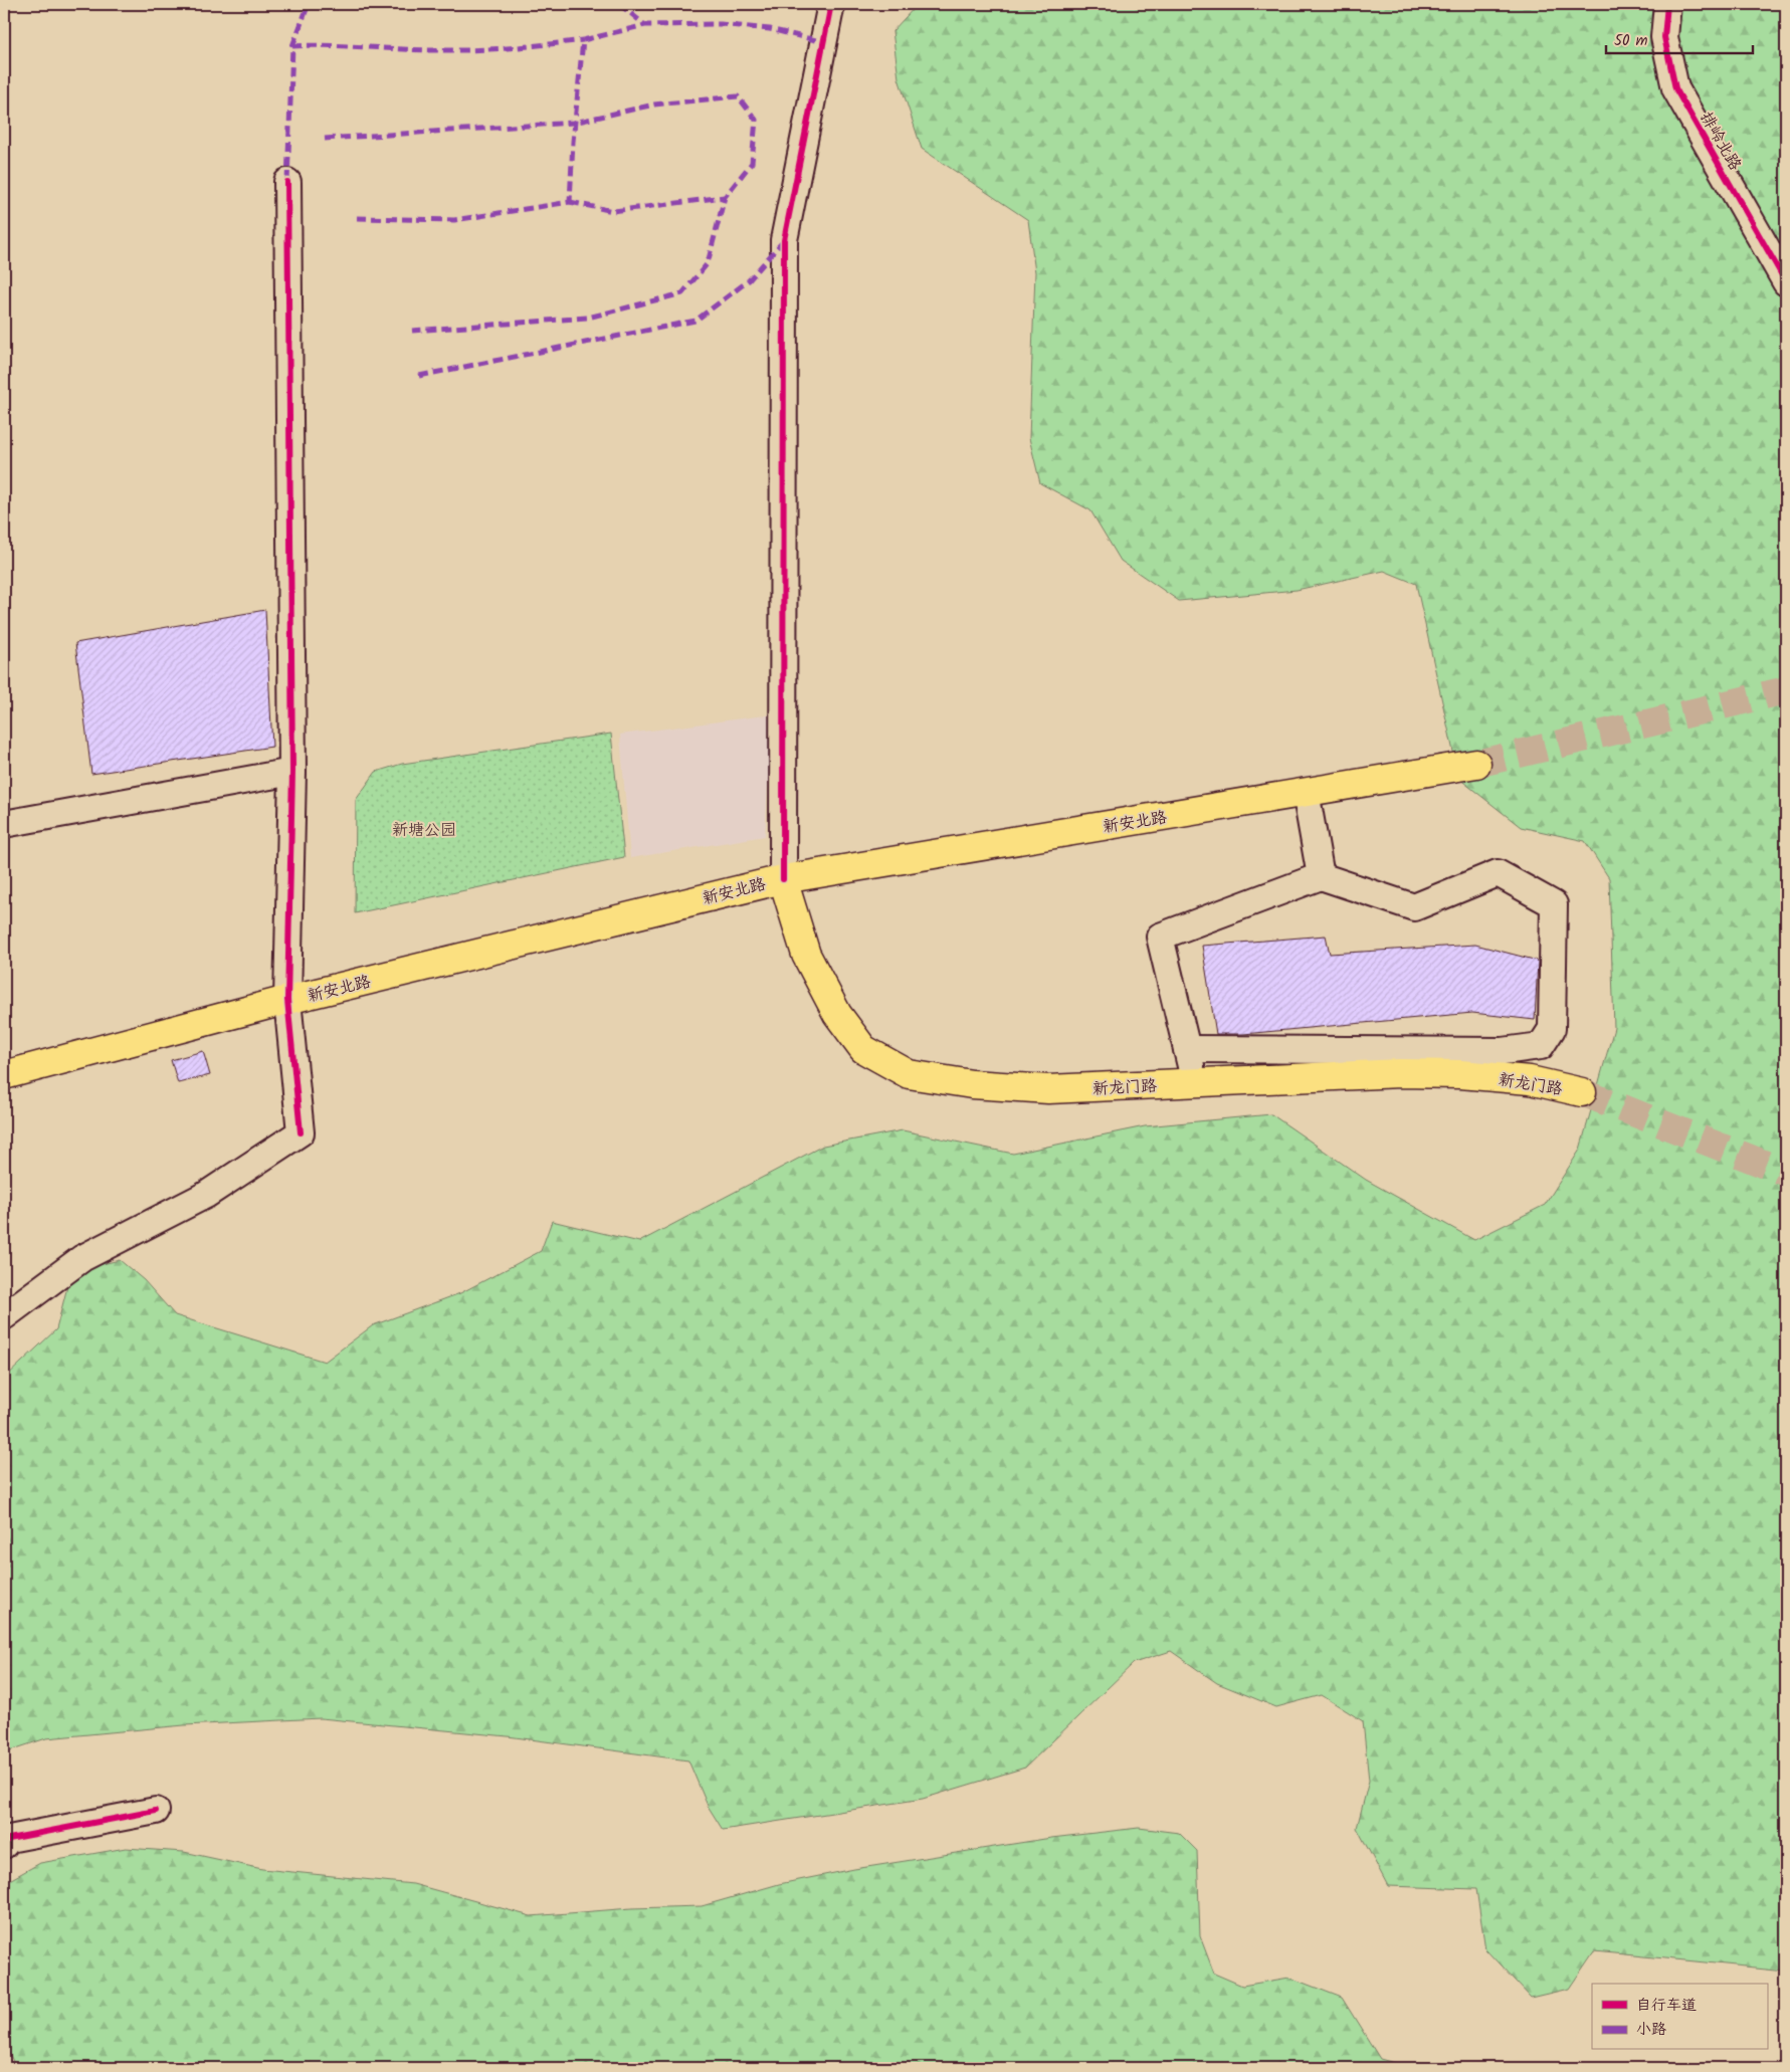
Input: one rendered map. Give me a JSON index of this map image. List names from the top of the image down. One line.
{"streets":{"main road":["新安北路","新龙门路"],"street":["排岭北路"]},"crossings":[["新安北路","新龙门路"]],"parks":["新塘公园"],"legend":["自行车道","小路"],"scale_bar":"50 m"}
